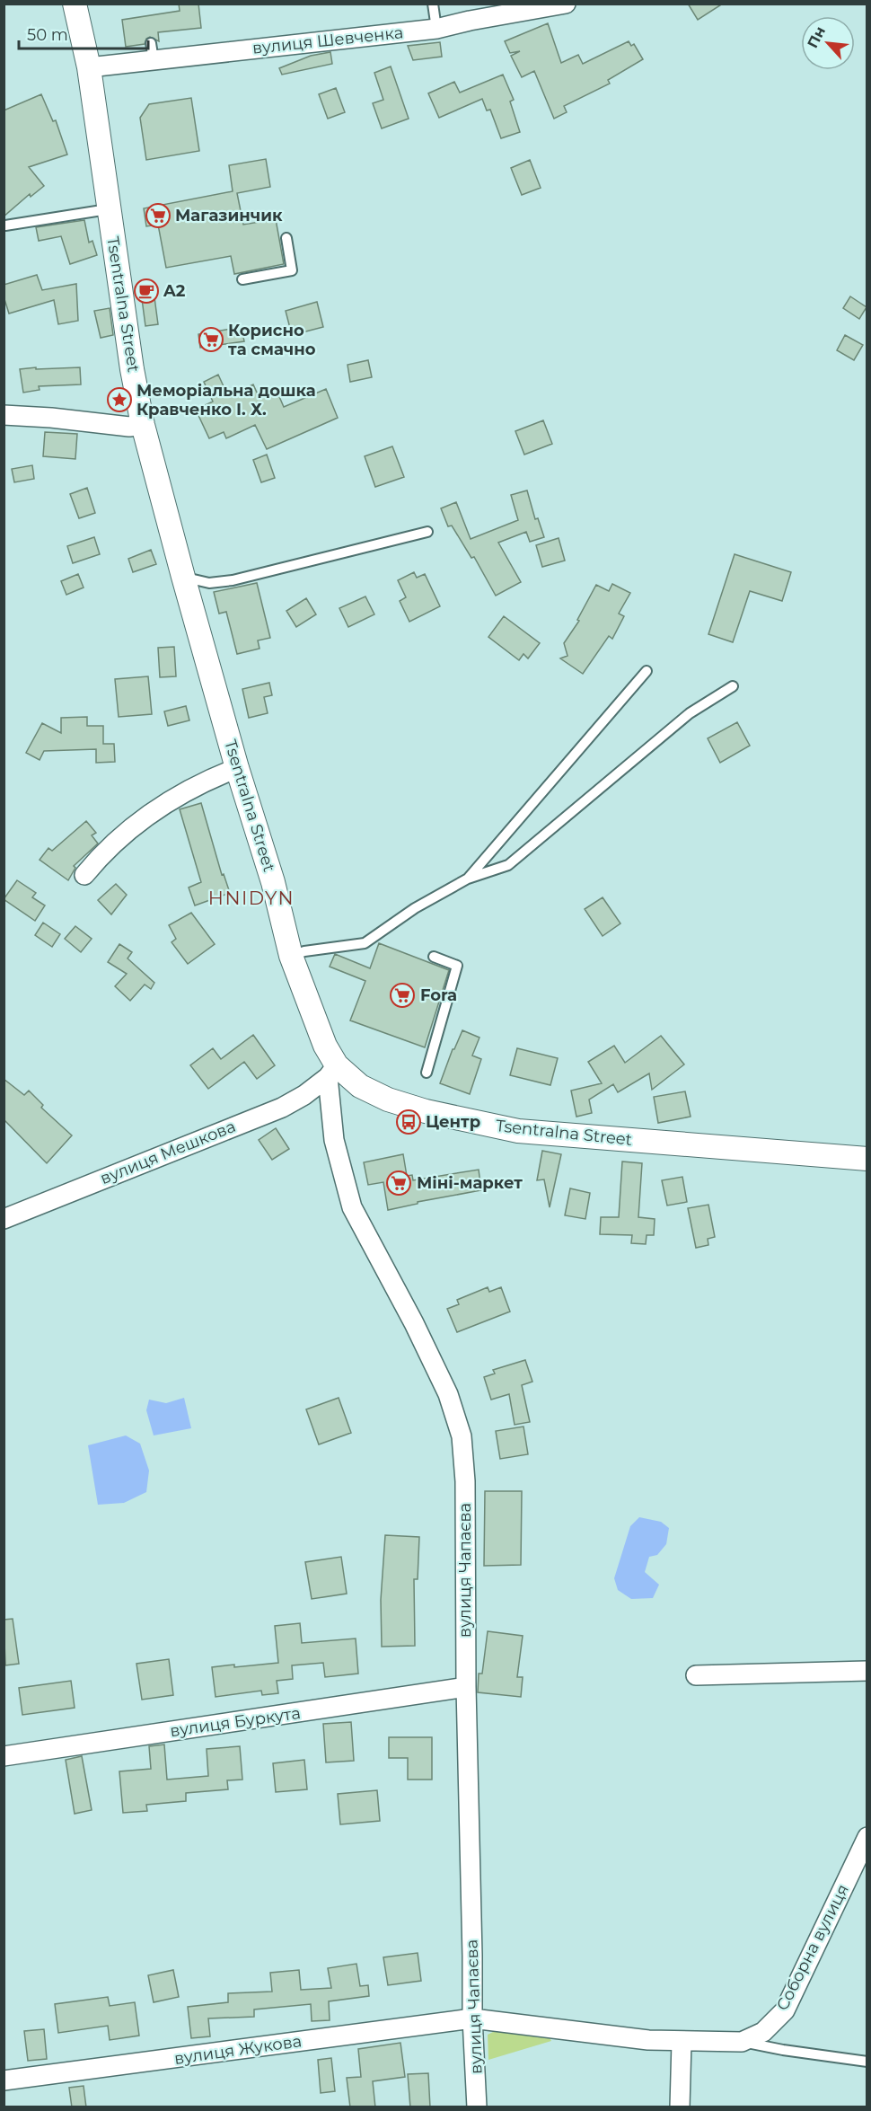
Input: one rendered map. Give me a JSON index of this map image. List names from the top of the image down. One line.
{"streets":{"street":["вулиця Шевченка","Tsentralna Street","вулиця Мешкова","вулиця Чапаєва","вулиця Буркута","Соборна вулиця","вулиця Жукова"]},"crossings":[["вулиця Шевченка","Tsentralna Street"],["Tsentralna Street","вулиця Мешкова"],["Tsentralna Street","вулиця Чапаєва"],["вулиця Мешкова","вулиця Чапаєва"],["вулиця Чапаєва","вулиця Буркута"],["вулиця Чапаєва","вулиця Жукова"],["Соборна вулиця","вулиця Жукова"]],"districts":["HNIDYN"],"places":{"supermarket":["Магазинчик","Корисно та смачно","Fora","Міні-маркет"],"cafe":["A2"],"place":["Меморіальна дошка Кравченко І. Х."],"bus stop":["Центр"]},"scale_bar":"50 m","north":"top left"}
